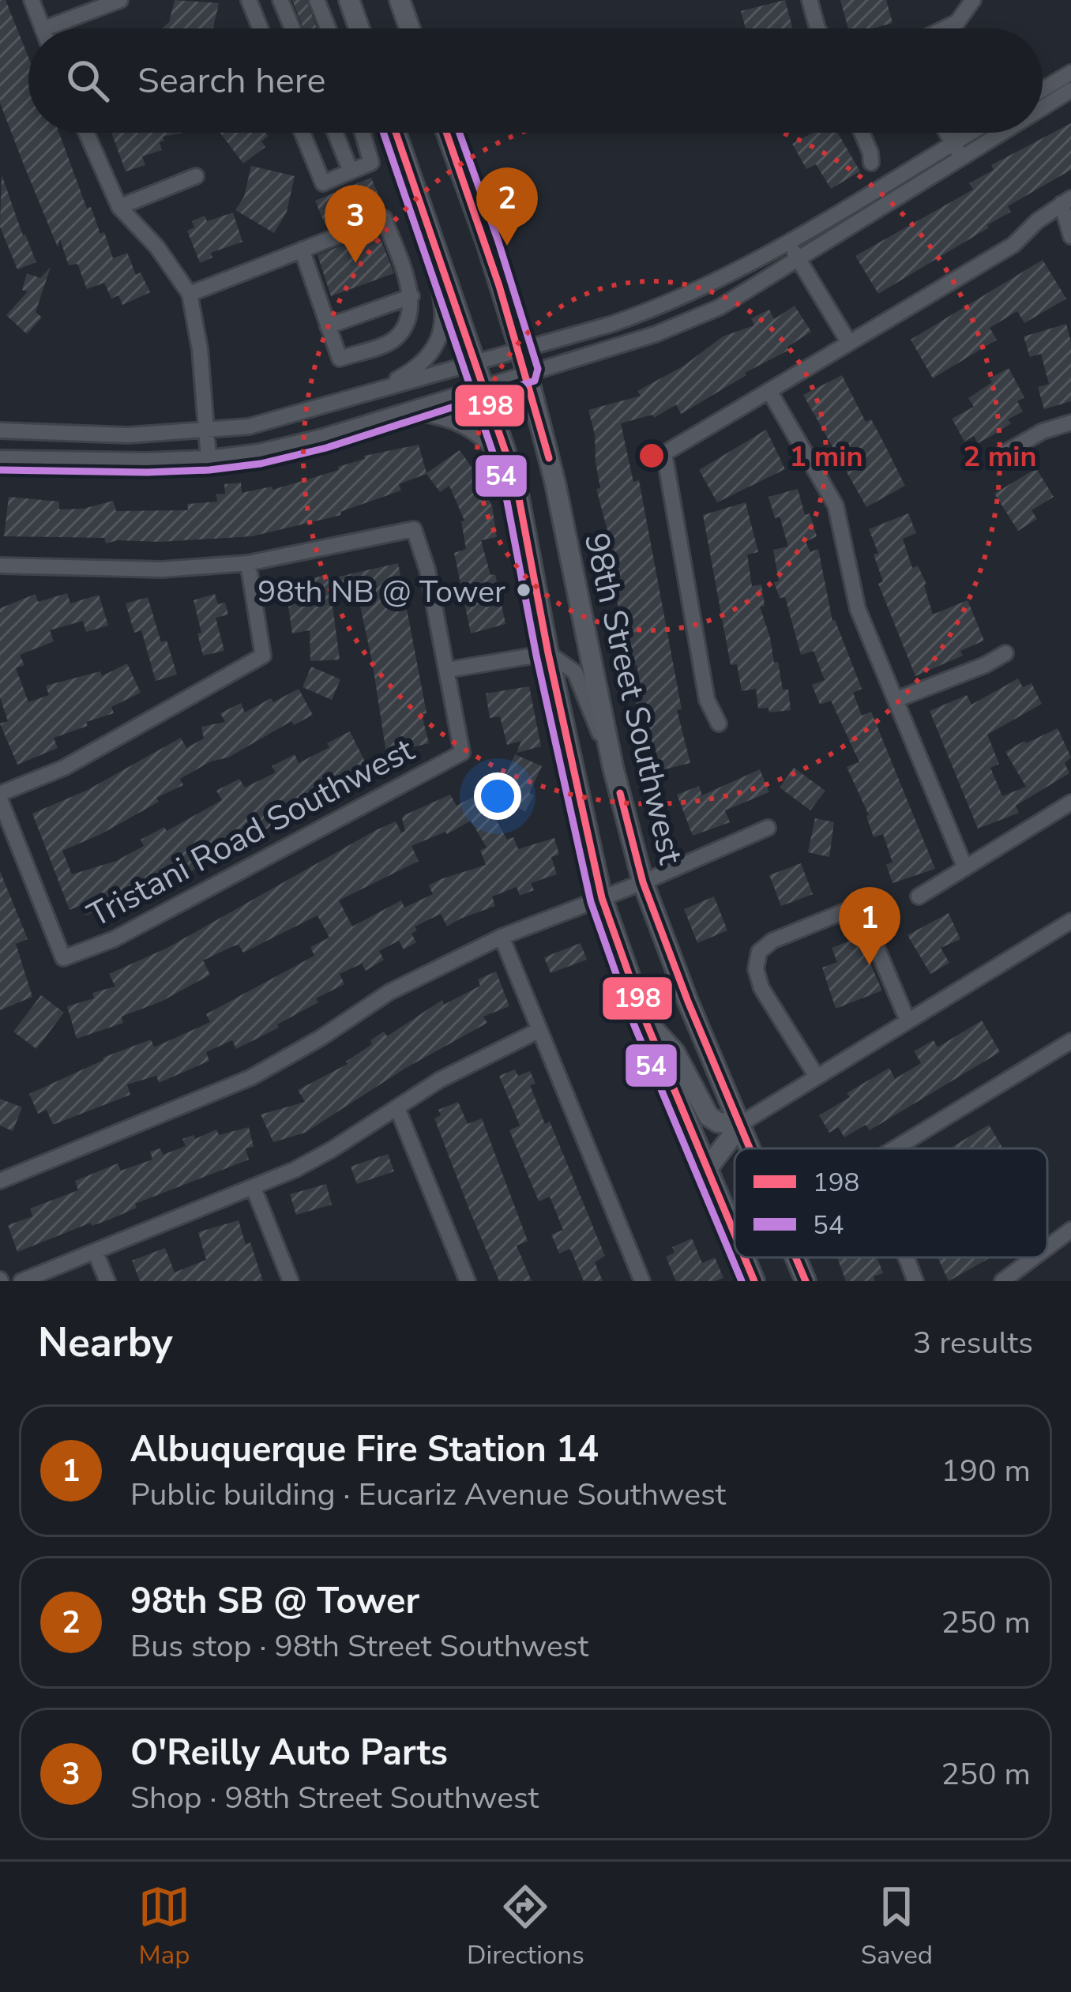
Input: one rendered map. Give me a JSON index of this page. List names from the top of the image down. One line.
{"streets":{"main road":["98th Street Southwest"],"street":["Tristani Road Southwest"]},"places":["98th NB @ Tower"],"lines":["transit line 198","transit line 54"],"legend":["198","54"],"page":{"search":"Search here","pins":["2","3","1"],"heading":["Nearby","3 results"],"list":[{"mark":"1","name":"Albuquerque Fire Station 14","note":"Public building · Eucariz Avenue Southwest","value":"190 m"},{"mark":"2","name":"98th SB @ Tower","note":"Bus stop · 98th Street Southwest","value":"250 m"},{"mark":"3","name":"O'Reilly Auto Parts","note":"Shop · 98th Street Southwest","value":"250 m"}],"nav":["Map","Directions","Saved"]},"rings":["1 min","2 min"]}
